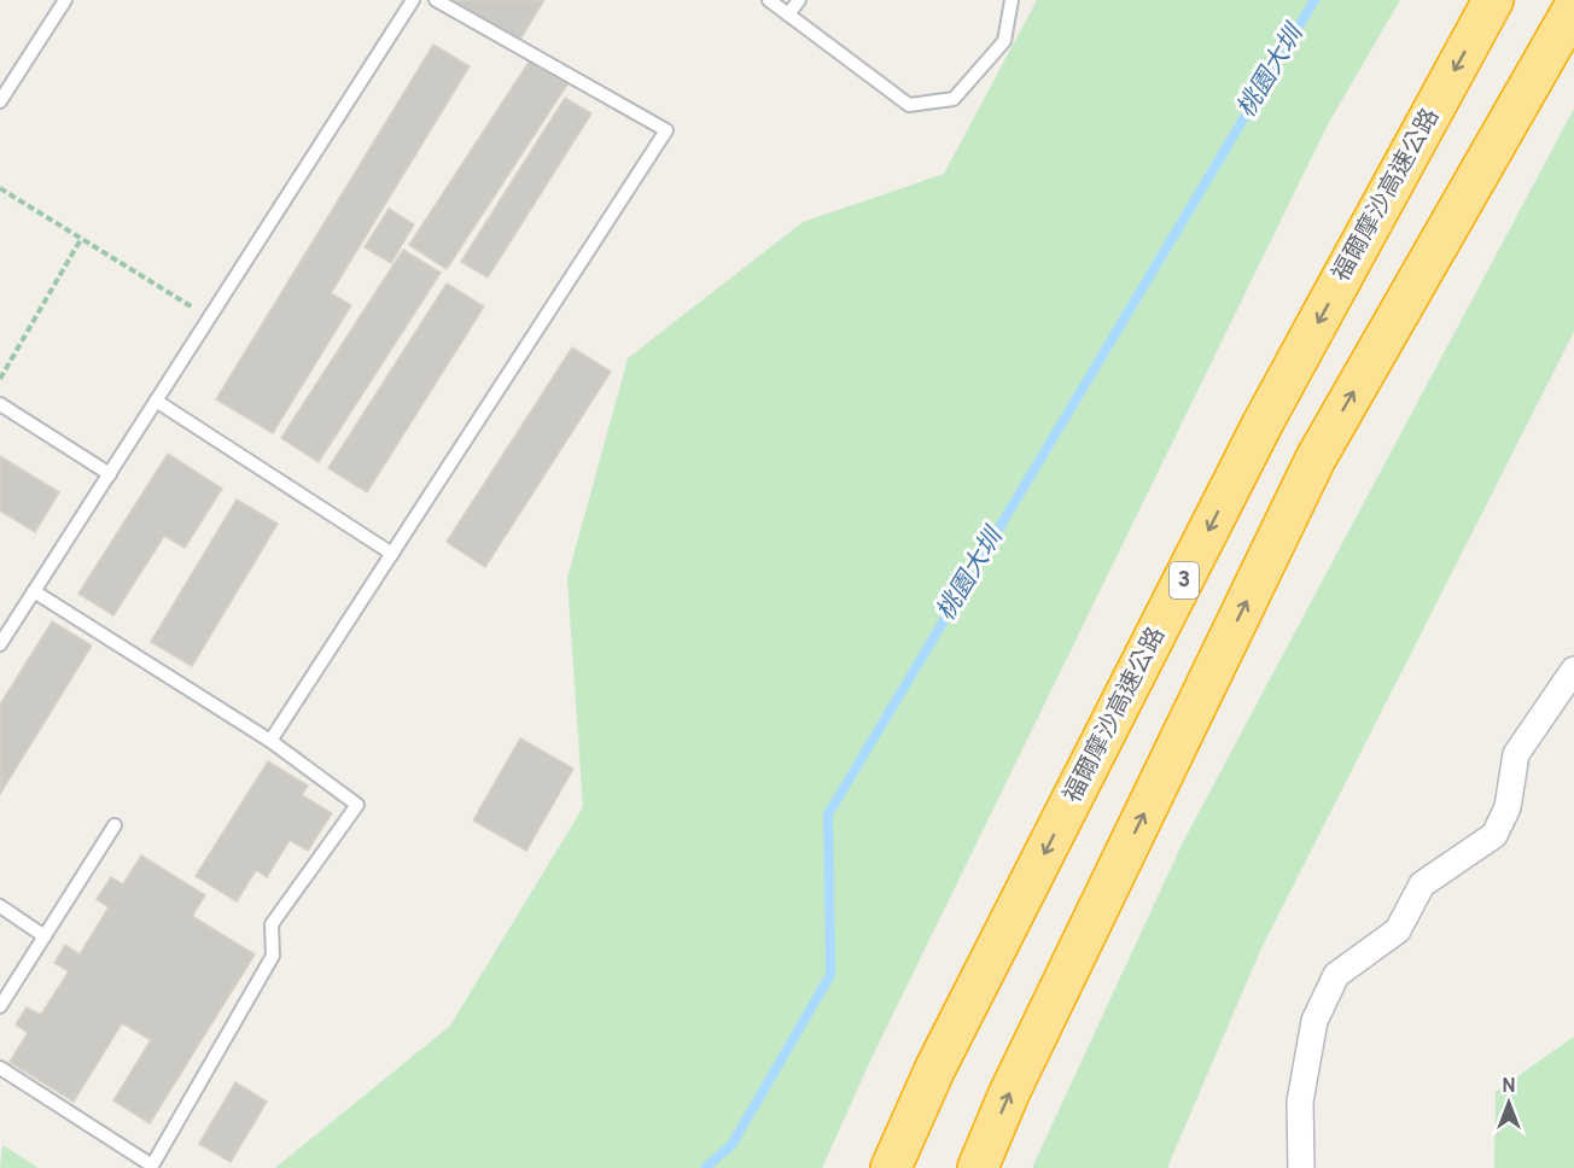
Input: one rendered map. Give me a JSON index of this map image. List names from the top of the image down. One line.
{"streets":{"highway":["福爾摩沙高速公路","3"]},"water":["桃園大圳"],"north":"top"}
